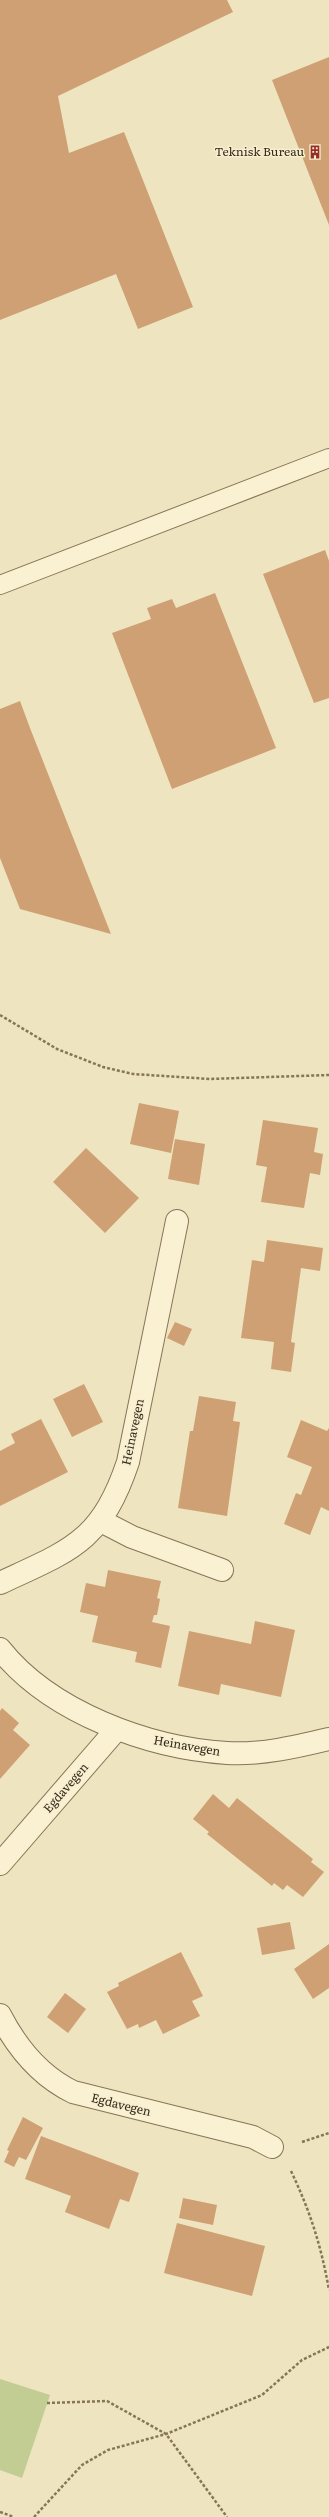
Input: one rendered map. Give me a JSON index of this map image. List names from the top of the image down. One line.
{"streets":{"street":["Heinavegen","Egdavegen"]},"crossings":[["Heinavegen","Egdavegen"]],"places":{"building":["Teknisk Bureau"]}}
